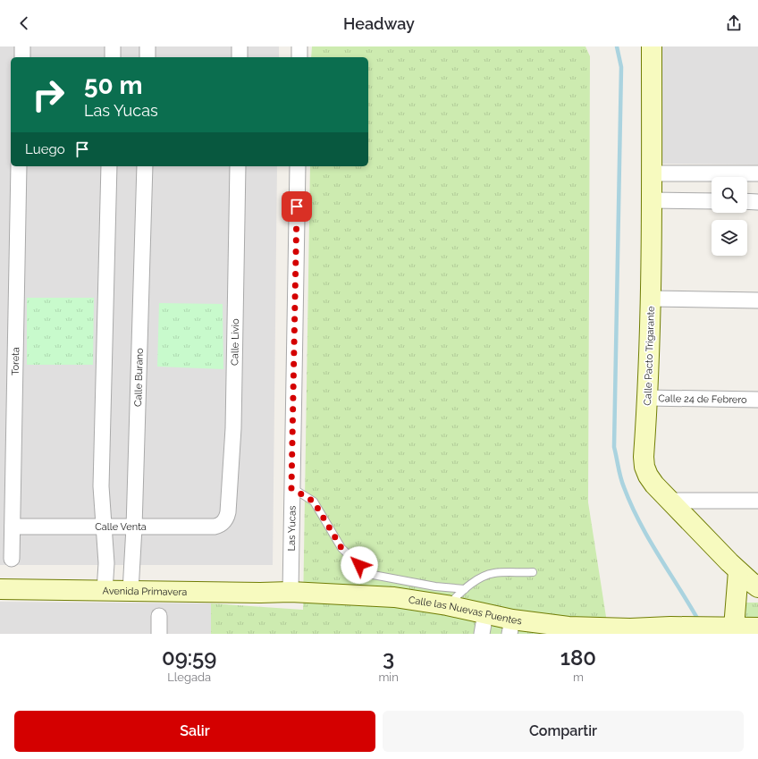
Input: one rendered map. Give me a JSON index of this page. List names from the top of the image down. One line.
{"streets":{"street":["Calle Livio","Calle Pacto Trigarante","Toreta","Calle Burano","Calle 24 de Febrero","Calle Venta","Las Yucas","Avenida Primavera","Calle las Nuevas Puentes"]},"crossings":[["Calle Livio","Calle Venta"],["Calle Pacto Trigarante","Calle 24 de Febrero"],["Toreta","Calle Venta"],["Calle Burano","Calle Venta"],["Calle Burano","Avenida Primavera"],["Las Yucas","Avenida Primavera"],["Las Yucas","Calle las Nuevas Puentes"],["Avenida Primavera","Calle las Nuevas Puentes"]],"page":{"header":"Headway","turn":["50 m","Las Yucas"],"then":"Luego","eta":["09:59","Llegada","3","min","180","m"],"buttons":["Salir","Compartir"]}}
